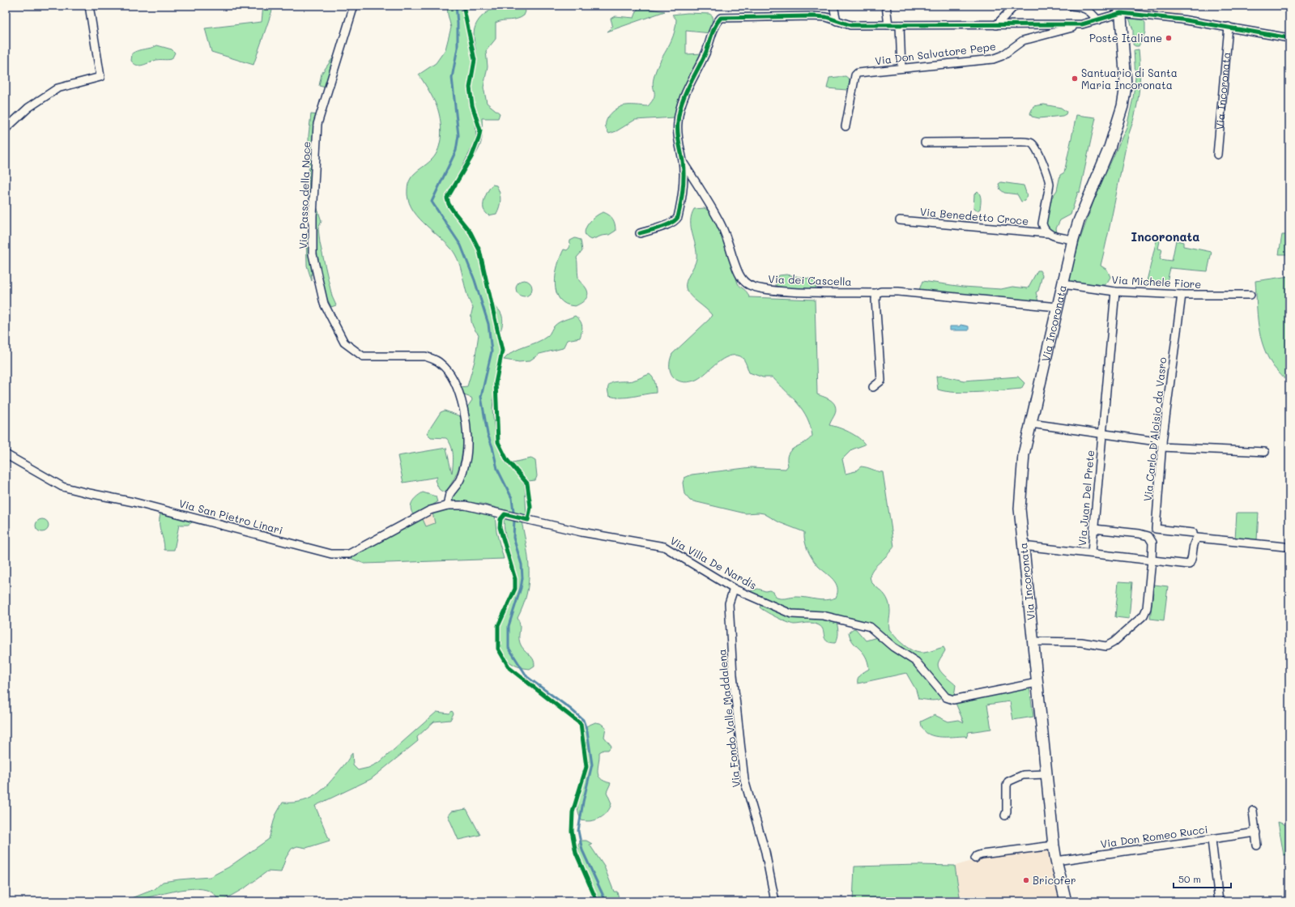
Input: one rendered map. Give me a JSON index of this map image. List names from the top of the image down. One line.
{"streets":{"main road":["Via Incoronata"],"street":["Via Don Salvatore Pepe","Via Passo della Noce","Via Benedetto Croce","Via dei Cascella","Via Michele Fiore","Via Carlo D'Aloisio da Vasro","Via Juan Del Prete","Via San Pietro Linari","Via Villa De Nardis","Via Fondo Valle Maddalena","Via Don Romeo Rucci"]},"crossings":[["Via Incoronata","Via Benedetto Croce"],["Via Incoronata","Via dei Cascella"],["Via Incoronata","Via Michele Fiore"],["Via Incoronata","Via Villa De Nardis"],["Via Incoronata","Via Don Romeo Rucci"],["Via Passo della Noce","Via San Pietro Linari"],["Via Michele Fiore","Via Carlo D'Aloisio da Vasro"],["Via Michele Fiore","Via Juan Del Prete"],["Via San Pietro Linari","Via Villa De Nardis"],["Via Villa De Nardis","Via Fondo Valle Maddalena"]],"districts":["Incoronata"],"places":["Poste Italiane","Santuario di Santa Maria Incoronata","Bricofer"],"scale_bar":"50 m"}
